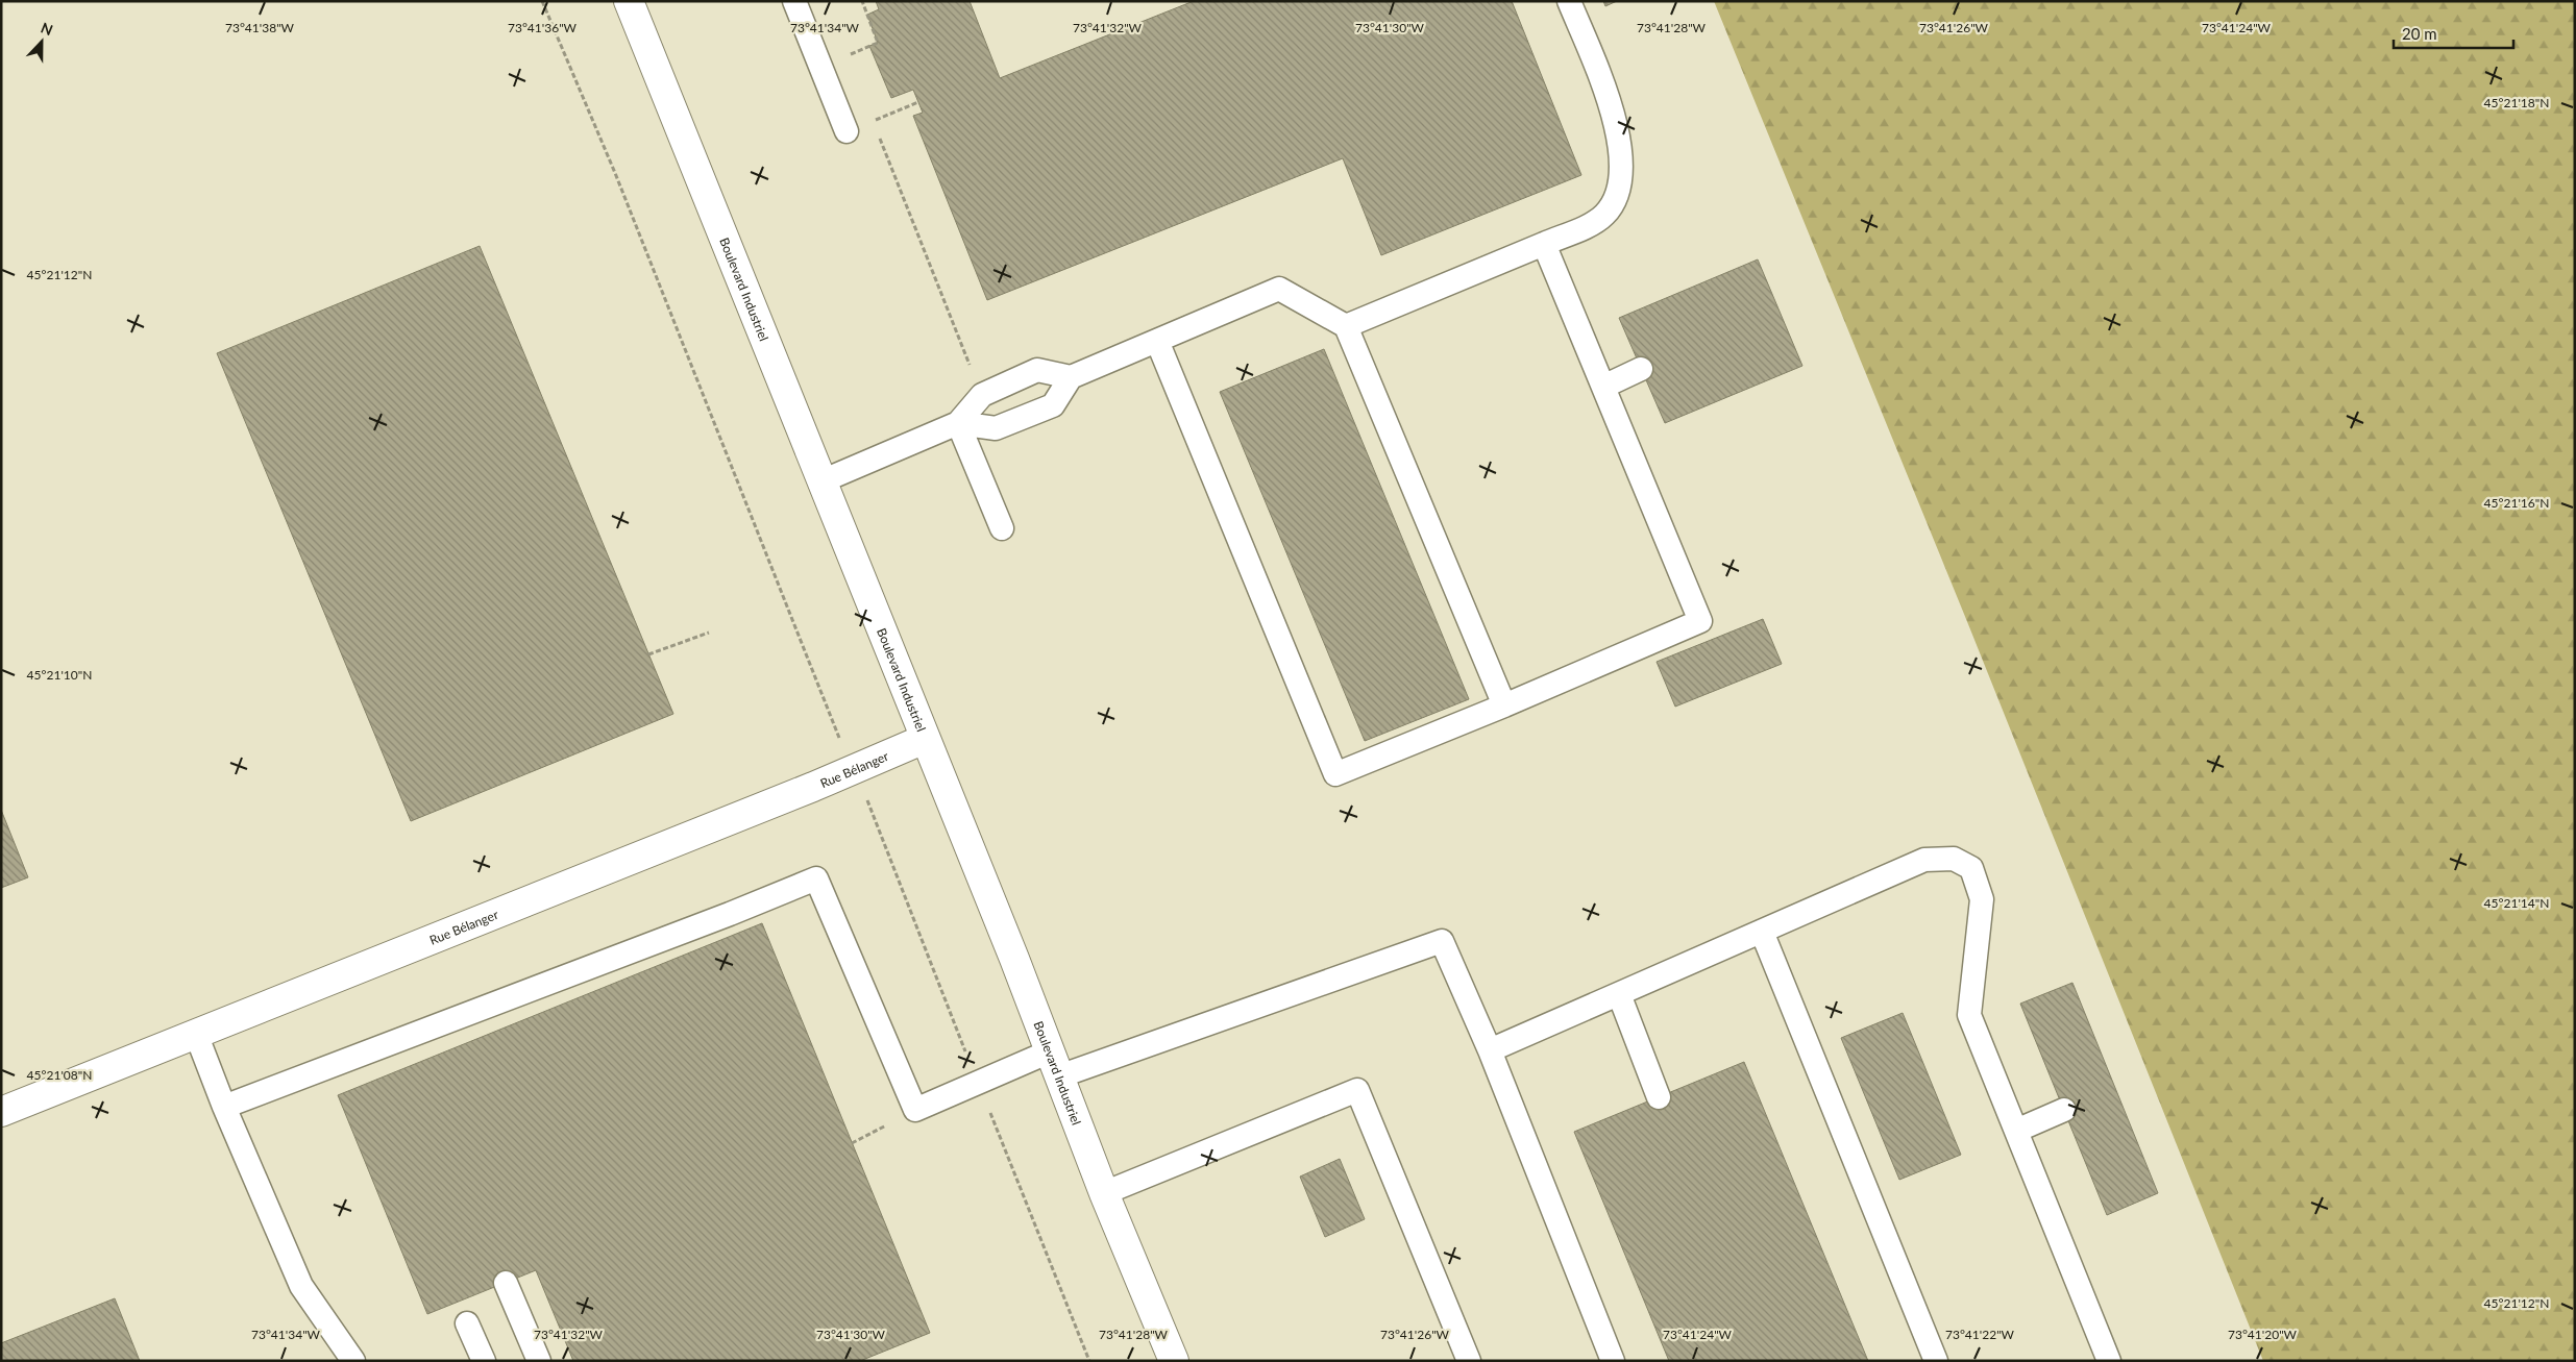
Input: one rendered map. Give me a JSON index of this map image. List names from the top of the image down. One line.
{"streets":{"street":["Boulevard Industriel","Rue Bélanger"]},"crossings":[["Boulevard Industriel","Rue Bélanger"]],"scale_bar":"20 m","north":"top","coordinates":["73°41'36\"W","73°41'38\"W","73°41'34\"W","73°41'32\"W","73°41'30\"W","73°41'28\"W","73°41'26\"W","73°41'24\"W","45°21'18\"N","45°21'12\"N","45°21'16\"N","45°21'10\"N","45°21'14\"N","45°21'08\"N","73°41'22\"W","73°41'20\"W"]}
